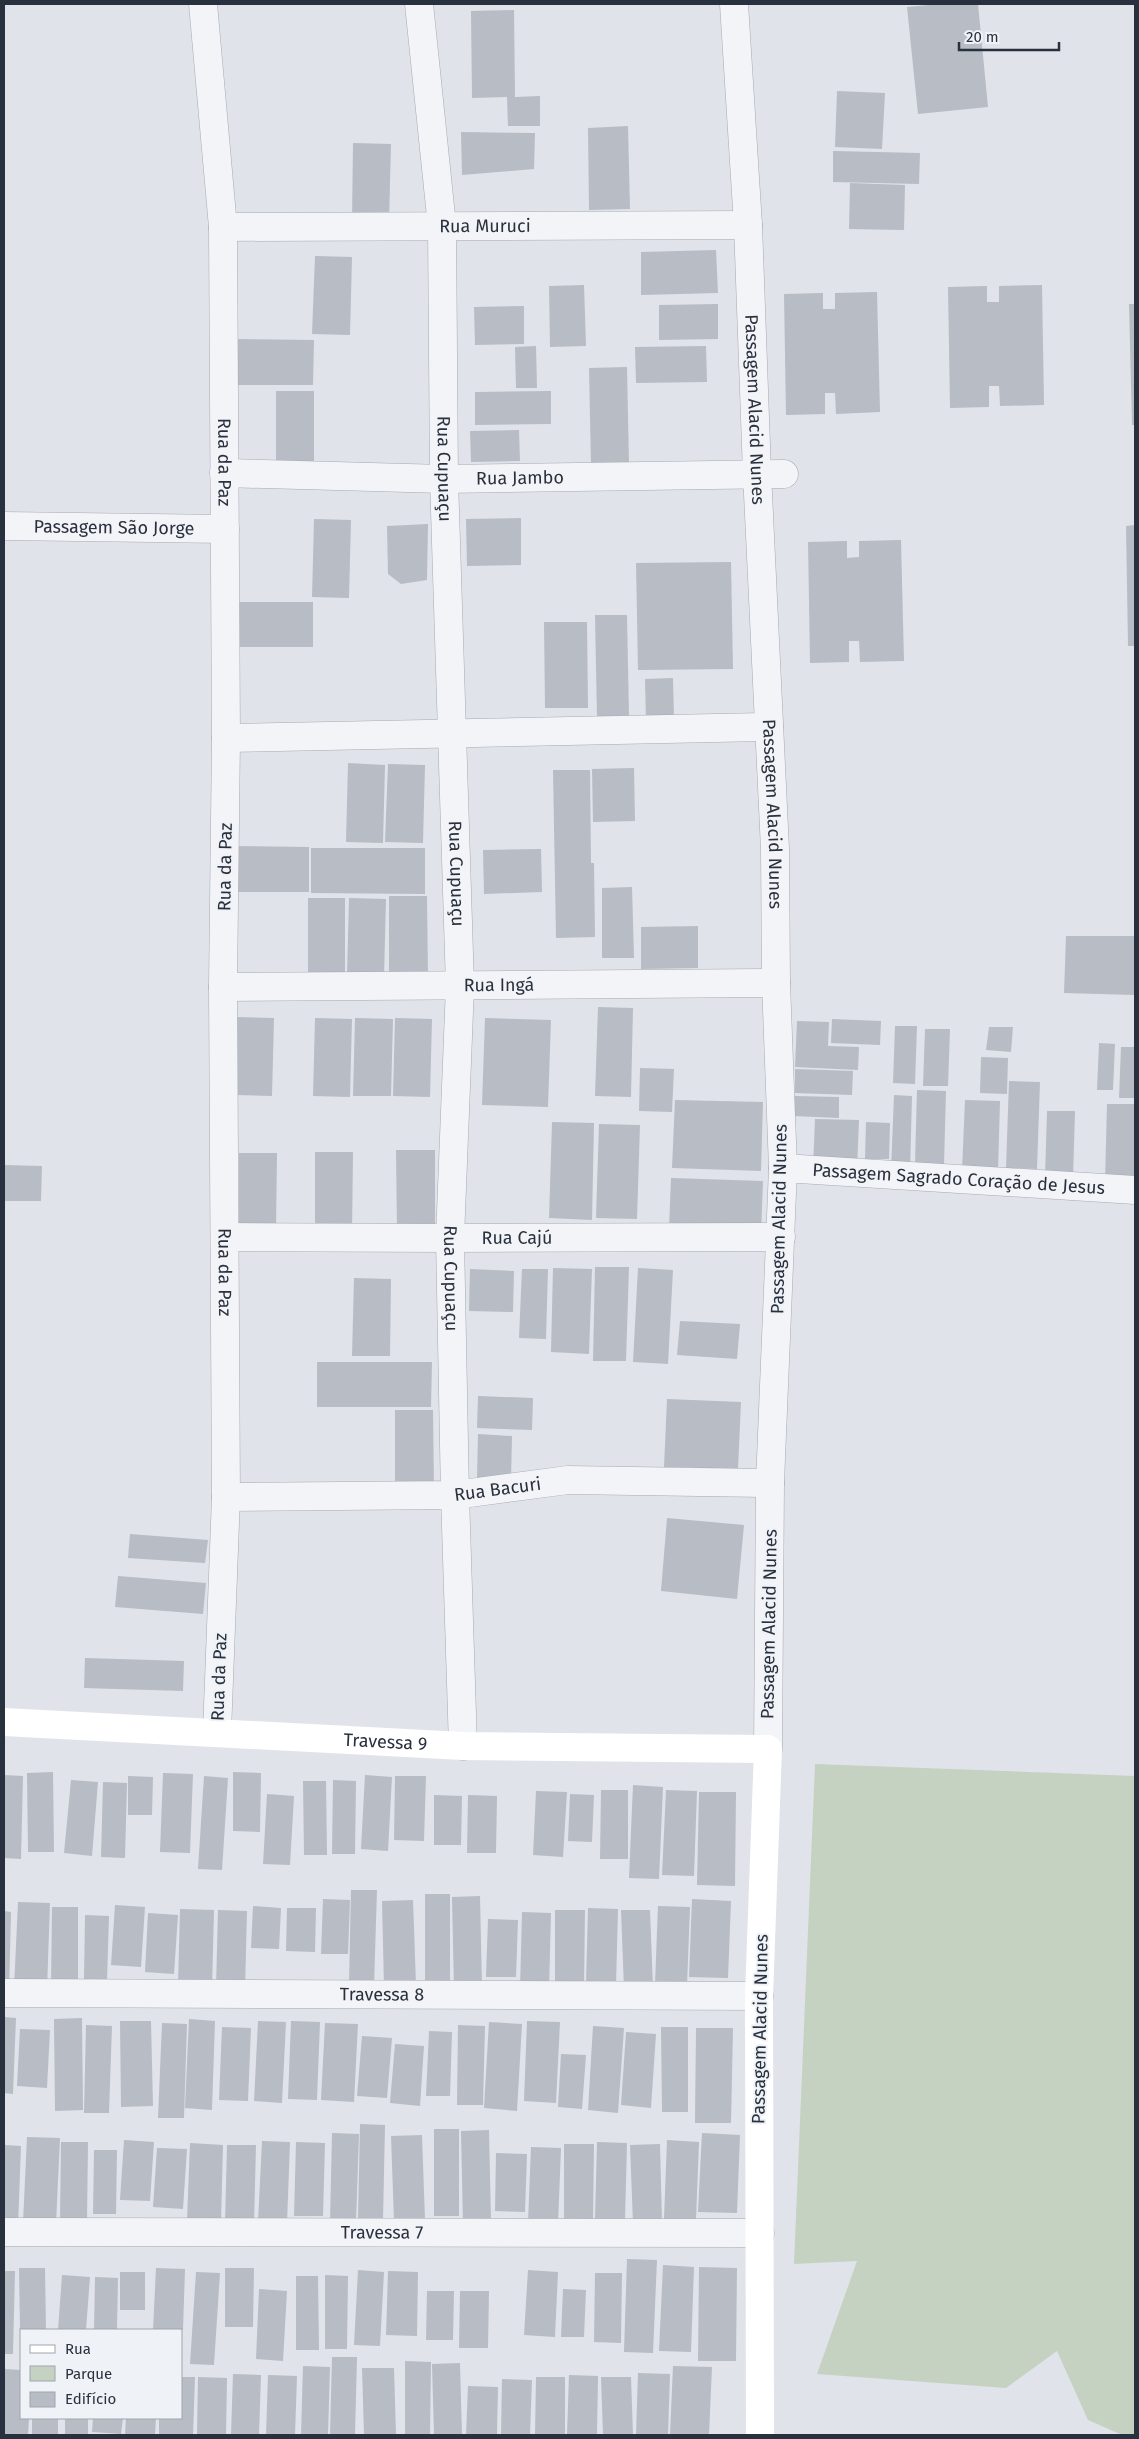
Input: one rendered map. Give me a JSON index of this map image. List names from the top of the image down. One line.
{"streets":{"street":["Rua Muruci","Passagem Alacid Nunes","Rua da Paz","Rua Cupuaçu","Rua Jambo","Passagem São Jorge","Rua Ingá","Passagem Sagrado Coração de Jesus","Rua Cajú","Rua Bacuri","Travessa 9","Travessa 8","Travessa 7"]},"crossings":[["Rua Muruci","Passagem Alacid Nunes"],["Rua Muruci","Rua da Paz"],["Rua Muruci","Rua Cupuaçu"],["Passagem Alacid Nunes","Rua Jambo"],["Passagem Alacid Nunes","Rua Ingá"],["Passagem Alacid Nunes","Passagem Sagrado Coração de Jesus"],["Passagem Alacid Nunes","Rua Cajú"],["Passagem Alacid Nunes","Rua Bacuri"],["Passagem Alacid Nunes","Travessa 9"],["Passagem Alacid Nunes","Travessa 8"],["Passagem Alacid Nunes","Travessa 7"],["Rua da Paz","Rua Jambo"],["Rua da Paz","Passagem São Jorge"],["Rua da Paz","Rua Ingá"],["Rua da Paz","Rua Cajú"],["Rua da Paz","Rua Bacuri"],["Rua da Paz","Travessa 9"],["Rua Cupuaçu","Rua Jambo"],["Rua Cupuaçu","Rua Ingá"],["Rua Cupuaçu","Rua Cajú"],["Rua Cupuaçu","Rua Bacuri"],["Rua Cupuaçu","Travessa 9"]],"legend":["Rua","Parque","Edifício"],"scale_bar":"20 m"}
